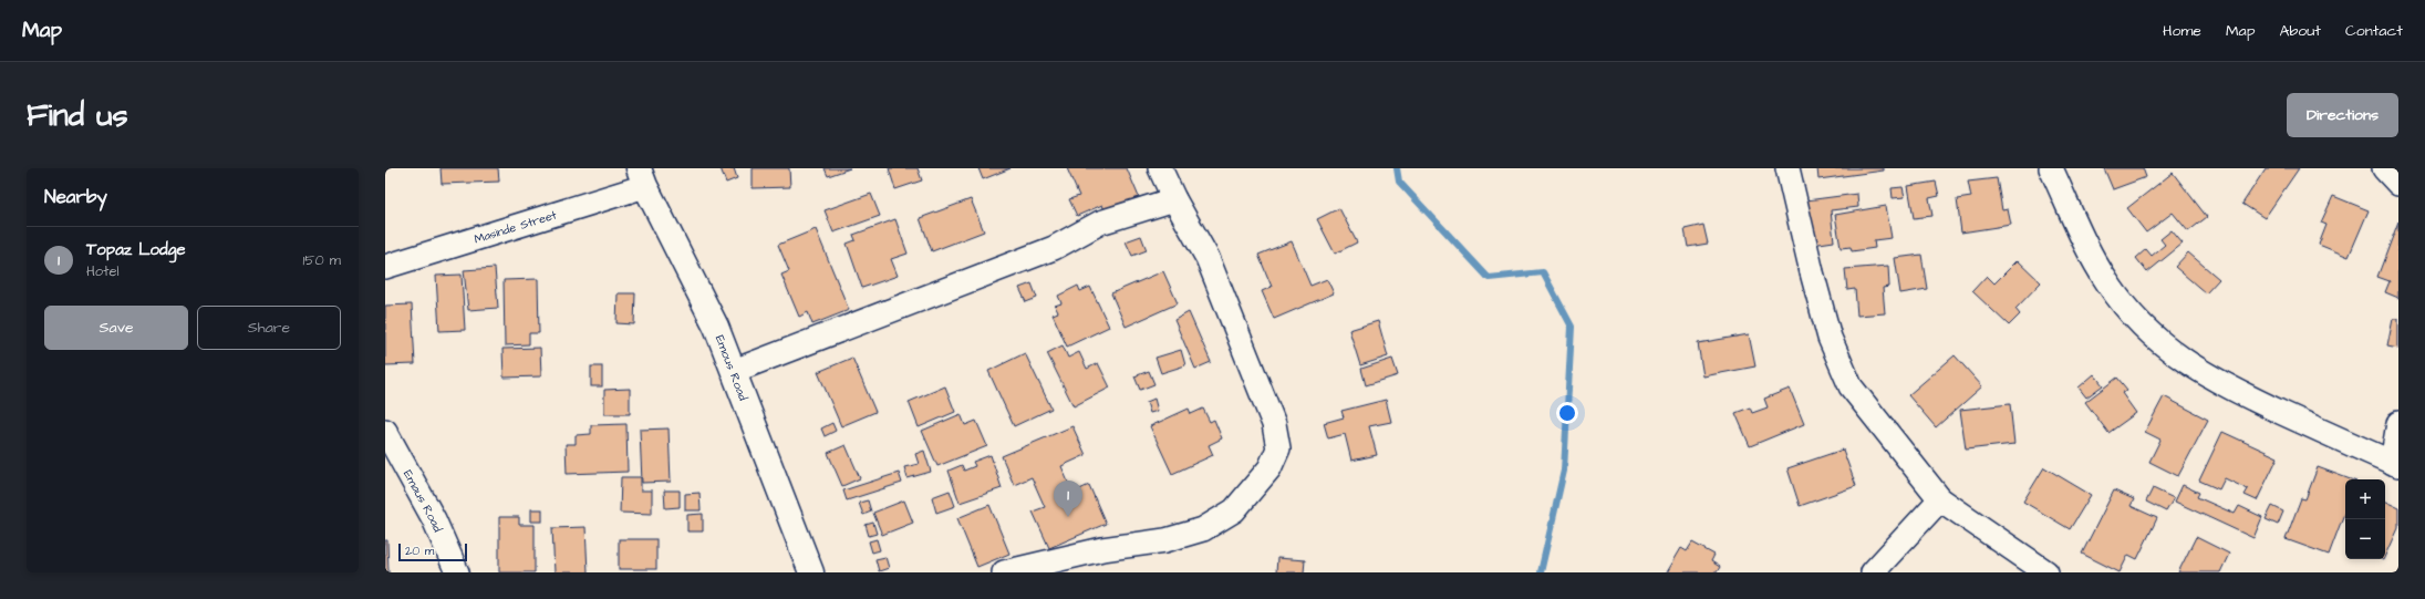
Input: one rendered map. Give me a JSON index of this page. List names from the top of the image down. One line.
{"streets":{"street":["Masinde Street","Emous Road","Emaus Road"]},"crossings":[["Masinde Street","Emous Road"]],"scale_bar":"20 m","page":{"header":"Map","nav":["Home","Map","About","Contact"],"buttons":["Directions",["Save","Share"]],"title":"Find us","heading":"Nearby","list":[{"mark":"1","name":"Topaz Lodge","note":"Hotel","value":"150 m"}],"map_buttons":["+","−"],"pins":"1","scale":"20 m"}}
